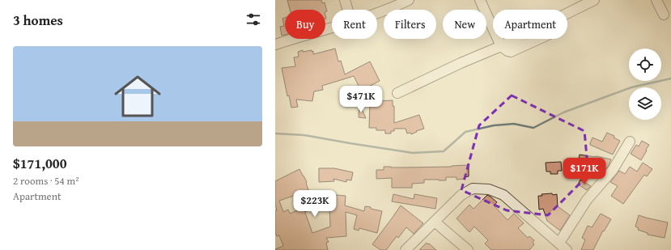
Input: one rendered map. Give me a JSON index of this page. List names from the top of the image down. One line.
{"page":{"heading":"3 homes","chip":["Buy","Rent","Filters","New","Apartment"],"list":[{"name":"$171,000","note":"2 rooms · 54 m² · Apartment"}],"price":["$471K","$171K","$223K"]}}
